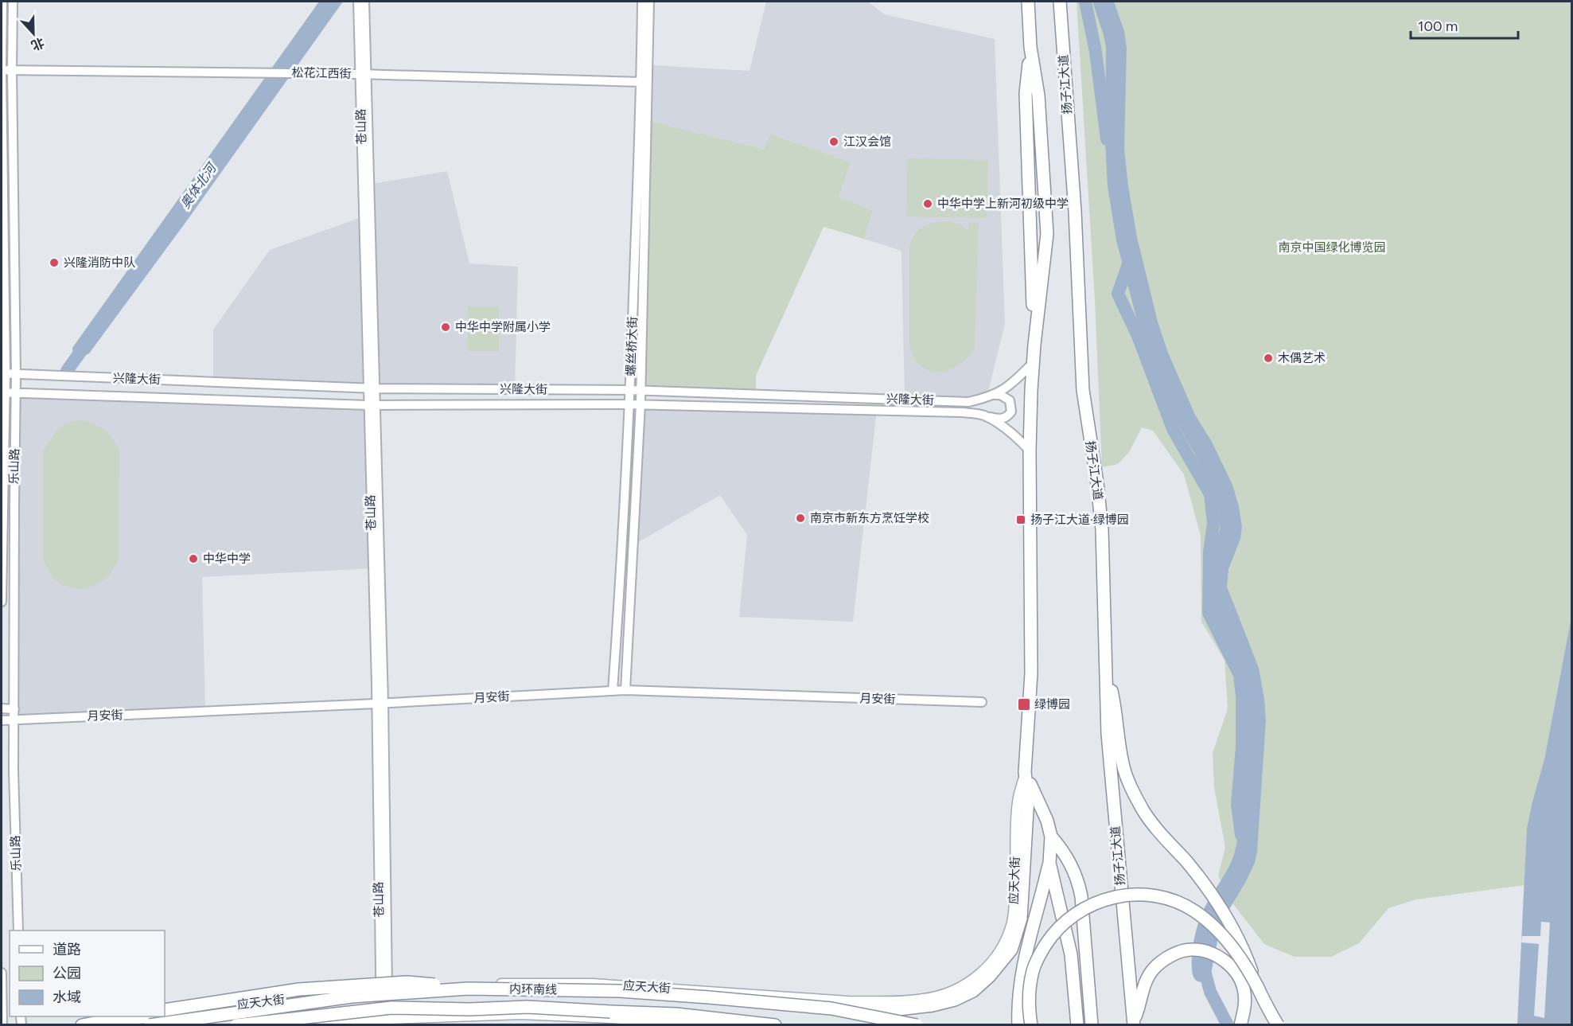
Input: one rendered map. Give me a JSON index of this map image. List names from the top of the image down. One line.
{"streets":{"highway":["扬子江大道","内环南线"],"main road":["应天大街"],"street":["松花江西街","苍山路","螺丝桥大街","兴隆大街","乐山路","月安街"]},"crossings":[["松花江西街","苍山路"],["松花江西街","螺丝桥大街"],["松花江西街","乐山路"],["苍山路","兴隆大街"],["苍山路","月安街"],["苍山路","应天大街"],["螺丝桥大街","兴隆大街"],["螺丝桥大街","月安街"],["兴隆大街","乐山路"],["乐山路","月安街"]],"water":["奥体北河"],"parks":["南京中国绿化博览园"],"places":{"other":["江汉会馆","中华中学上新河初级中学","兴隆消防中队","中华中学附属小学","木偶艺术","南京市新东方烹饪学校","中华中学"],"transit":["扬子江大道·绿博园","绿博园"]},"legend":["道路","公园","水域"],"scale_bar":"100 m","north":"bottom"}
